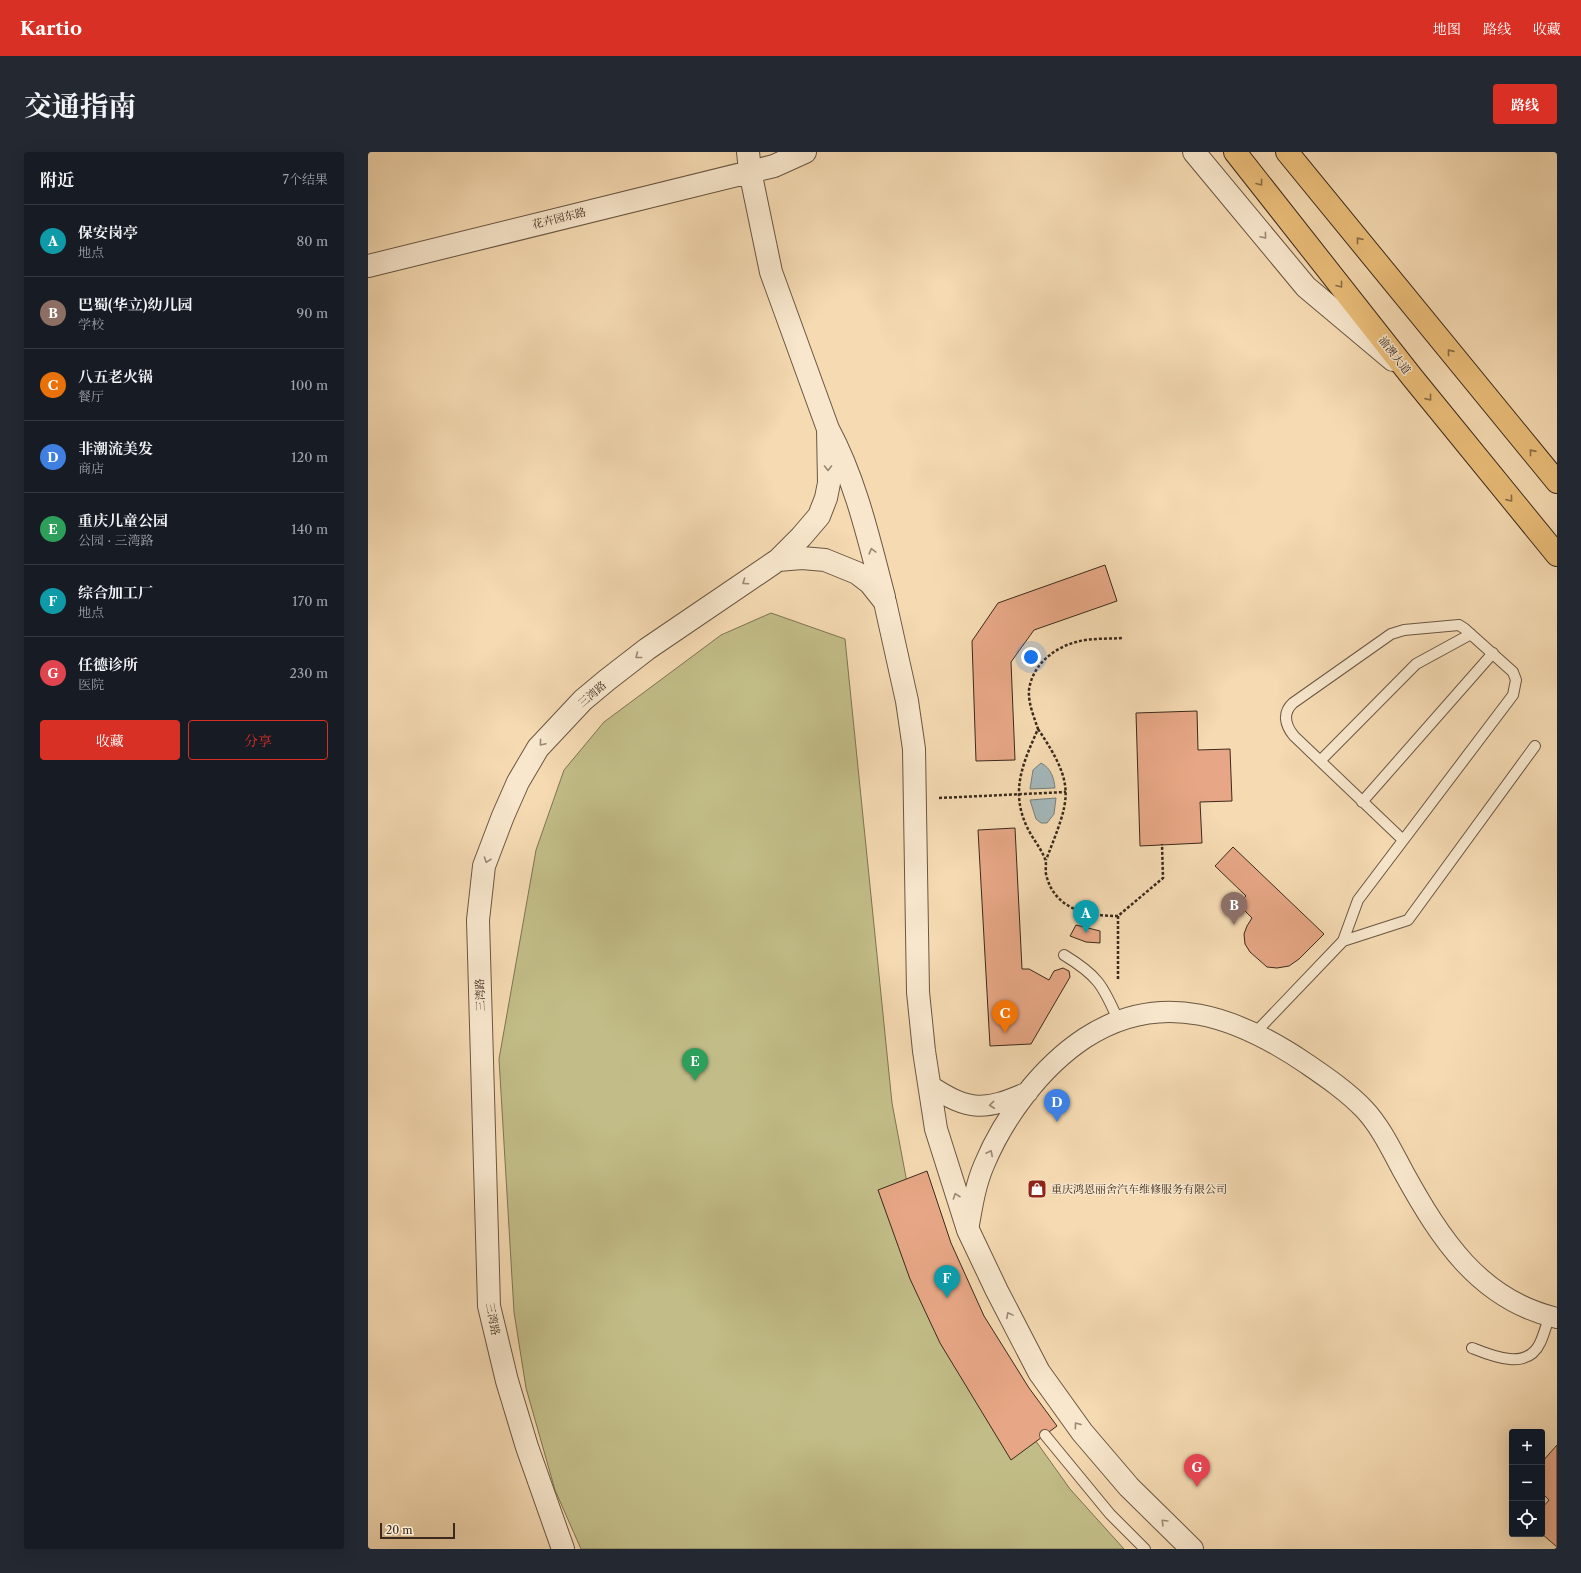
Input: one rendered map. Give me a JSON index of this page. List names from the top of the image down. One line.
{"streets":{"main road":["渝澳大道"],"street":["花卉园东路","三湾路"]},"one_way":["三湾路"],"places":{"shop":["重庆鸿恩丽舍汽车维修服务有限公司"]},"scale_bar":"20 m","page":{"header":"Kartio","nav":["地图","路线","收藏"],"title":"交通指南","buttons":["路线",["收藏","分享"]],"heading":["附近","7个结果"],"list":[{"mark":"A","name":"保安岗亭","note":"地点","value":"80 m"},{"mark":"B","name":"巴蜀(华立)幼儿园","note":"学校","value":"90 m"},{"mark":"C","name":"八五老火锅","note":"餐厅","value":"100 m"},{"mark":"D","name":"非潮流美发","note":"商店","value":"120 m"},{"mark":"E","name":"重庆儿童公园","note":"公园 · 三湾路","value":"140 m"},{"mark":"F","name":"综合加工厂","note":"地点","value":"170 m"},{"mark":"G","name":"任德诊所","note":"医院","value":"230 m"}],"pins":["B","A","C","E","D","F","G"],"map_buttons":["+","−"],"scale":"20 m"}}
